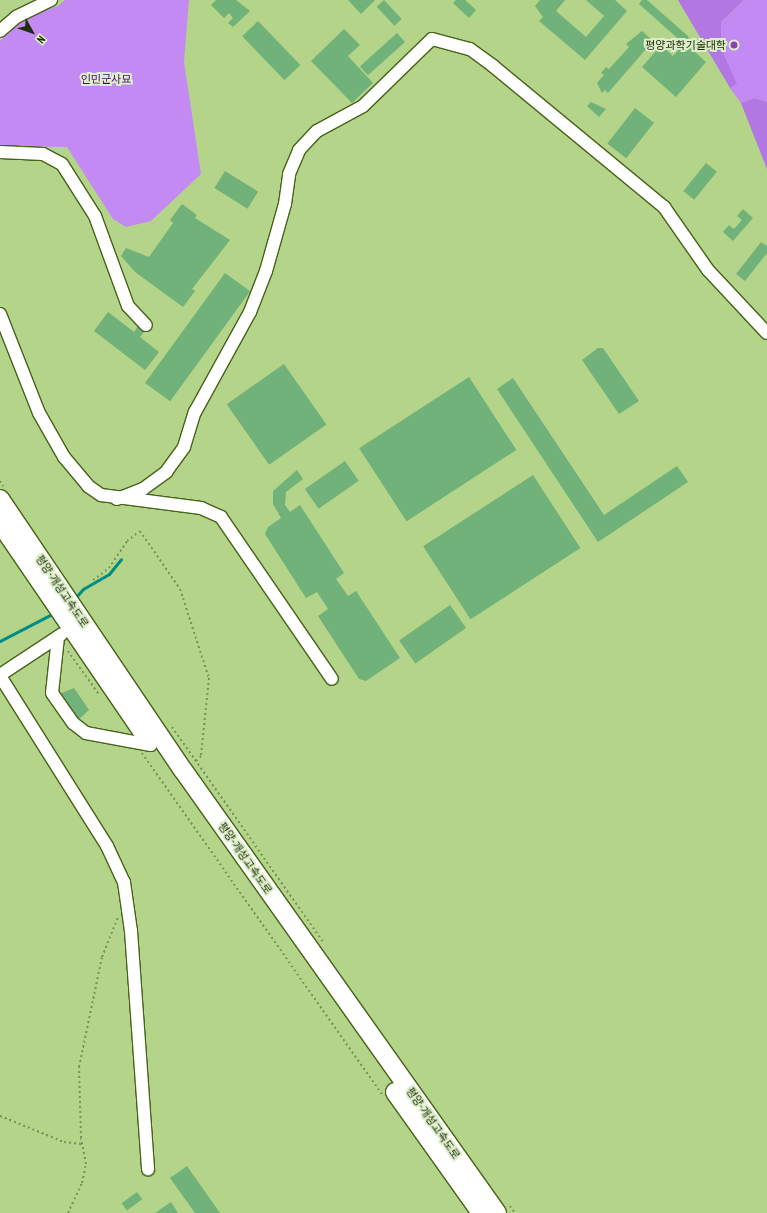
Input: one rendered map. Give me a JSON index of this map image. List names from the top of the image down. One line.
{"streets":{"highway":["평양-개성고속도로"]},"parks":["인민군사묘"],"places":["평양과학기술대학"],"north":"bottom right"}
